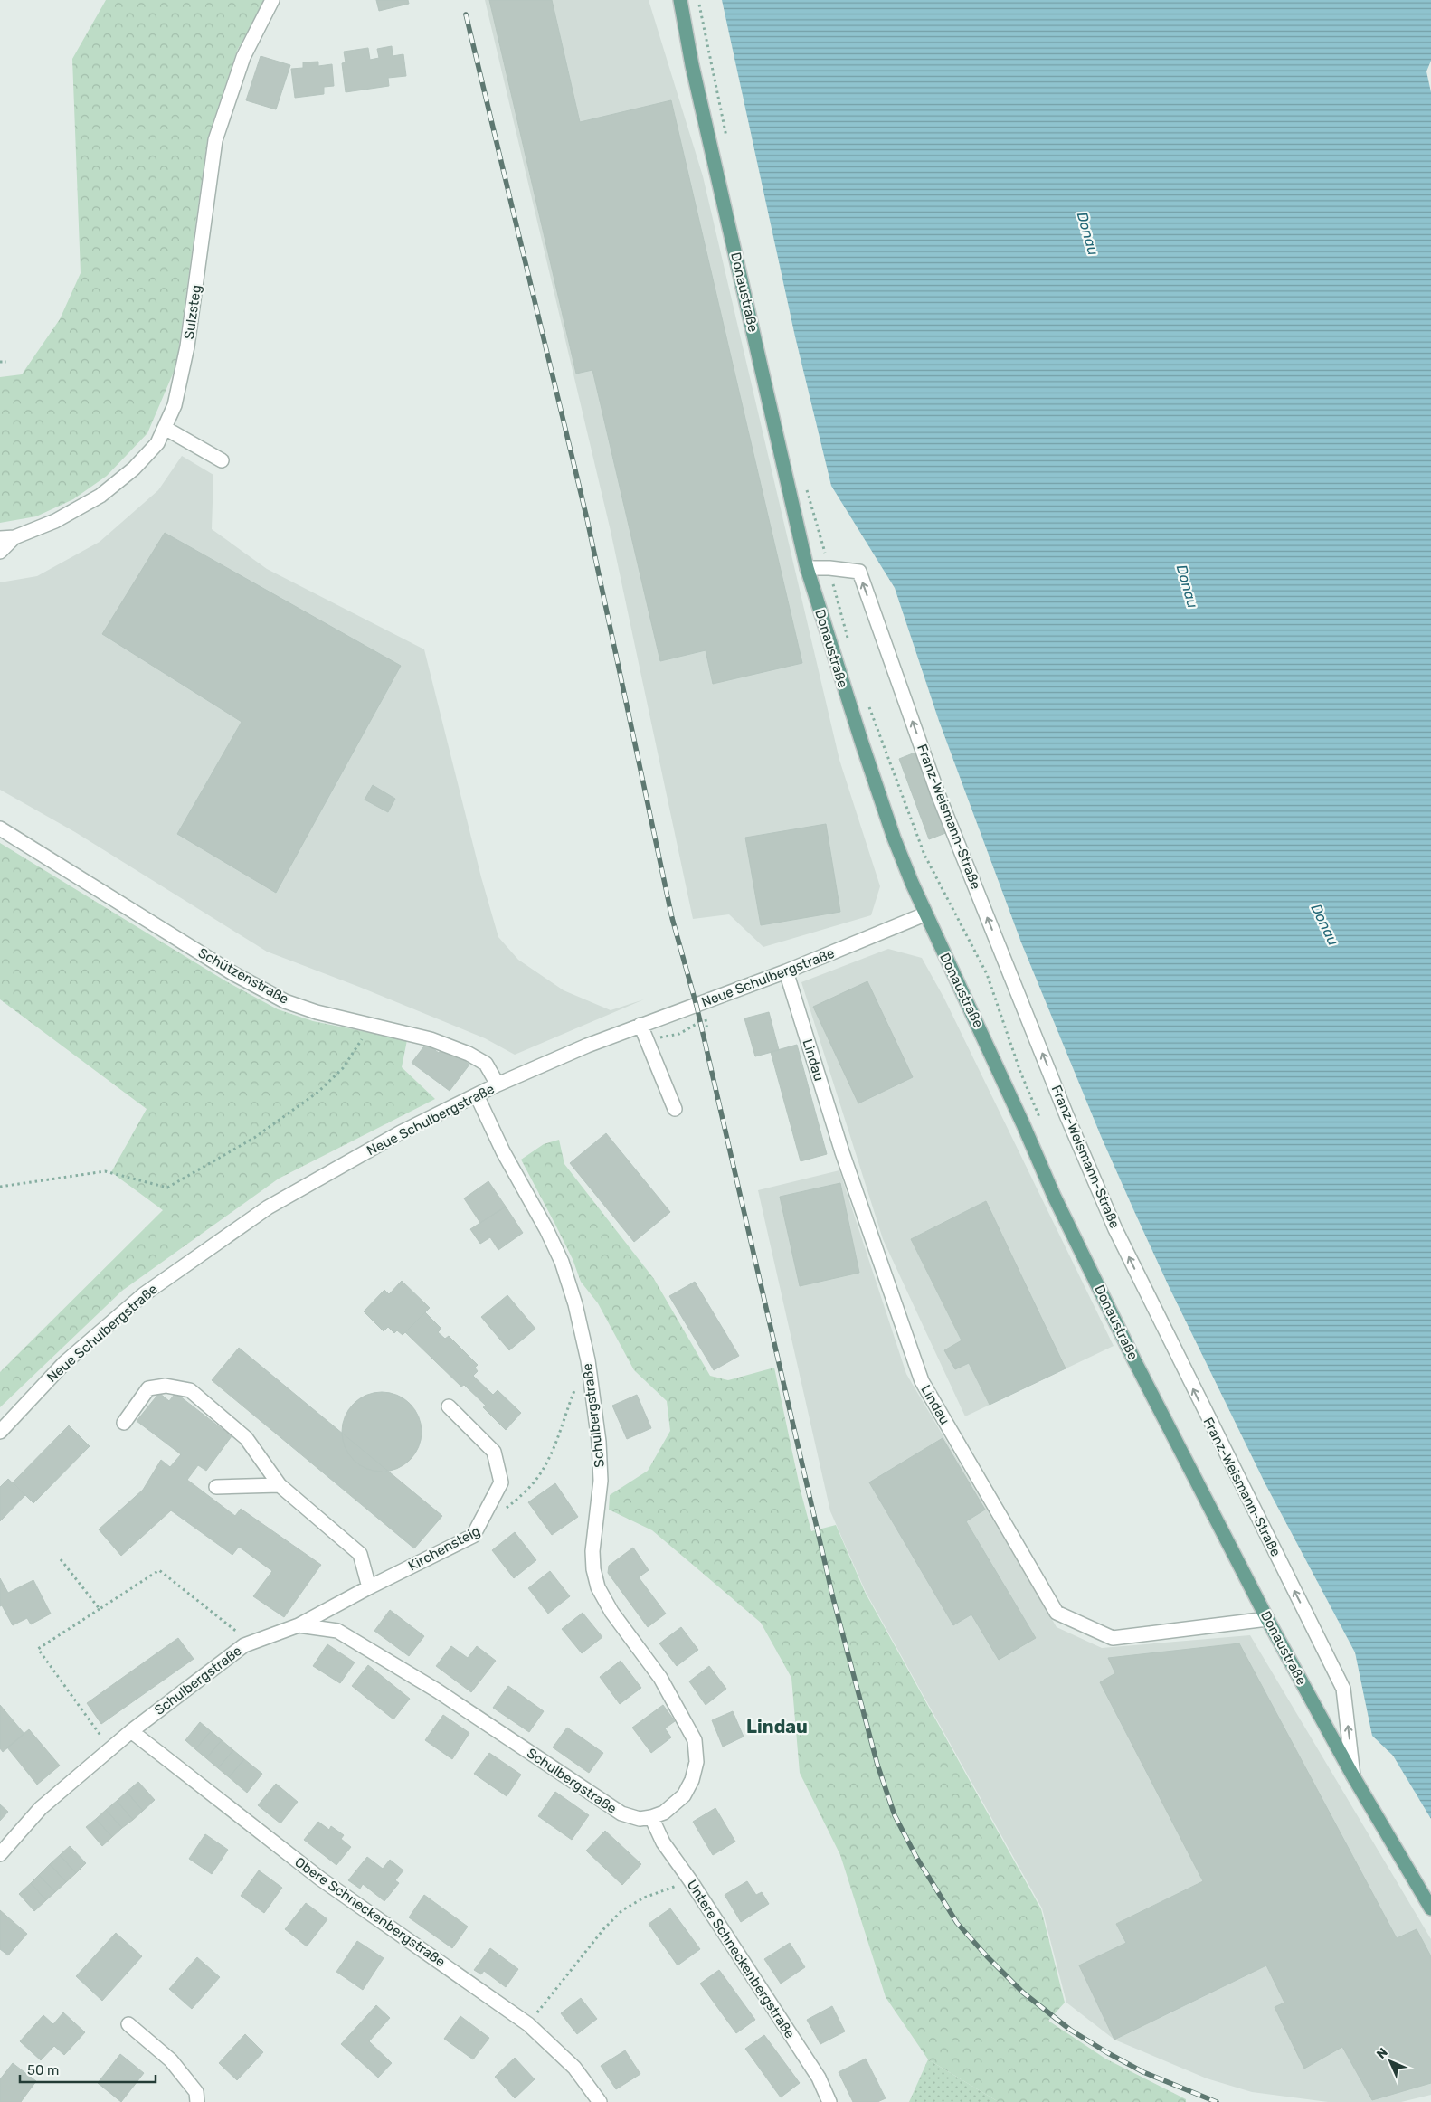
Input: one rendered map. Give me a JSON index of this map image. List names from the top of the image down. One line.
{"streets":{"main road":["Donaustraße"],"street":["Sulzsteg","Franz-Weismann-Straße","Schützenstraße","Neue Schulbergstraße","Lindau","Schulbergstraße","Kirchensteig","Obere Schneckenbergstraße","Untere Schneckenbergstraße"]},"crossings":[["Donaustraße","Franz-Weismann-Straße"],["Donaustraße","Neue Schulbergstraße"],["Donaustraße","Lindau"],["Schützenstraße","Neue Schulbergstraße"],["Neue Schulbergstraße","Lindau"],["Neue Schulbergstraße","Schulbergstraße"],["Schulbergstraße","Kirchensteig"],["Schulbergstraße","Obere Schneckenbergstraße"],["Schulbergstraße","Untere Schneckenbergstraße"]],"one_way":["Franz-Weismann-Straße"],"districts":["Lindau"],"water":["Donau"],"scale_bar":"50 m","north":"top left"}
